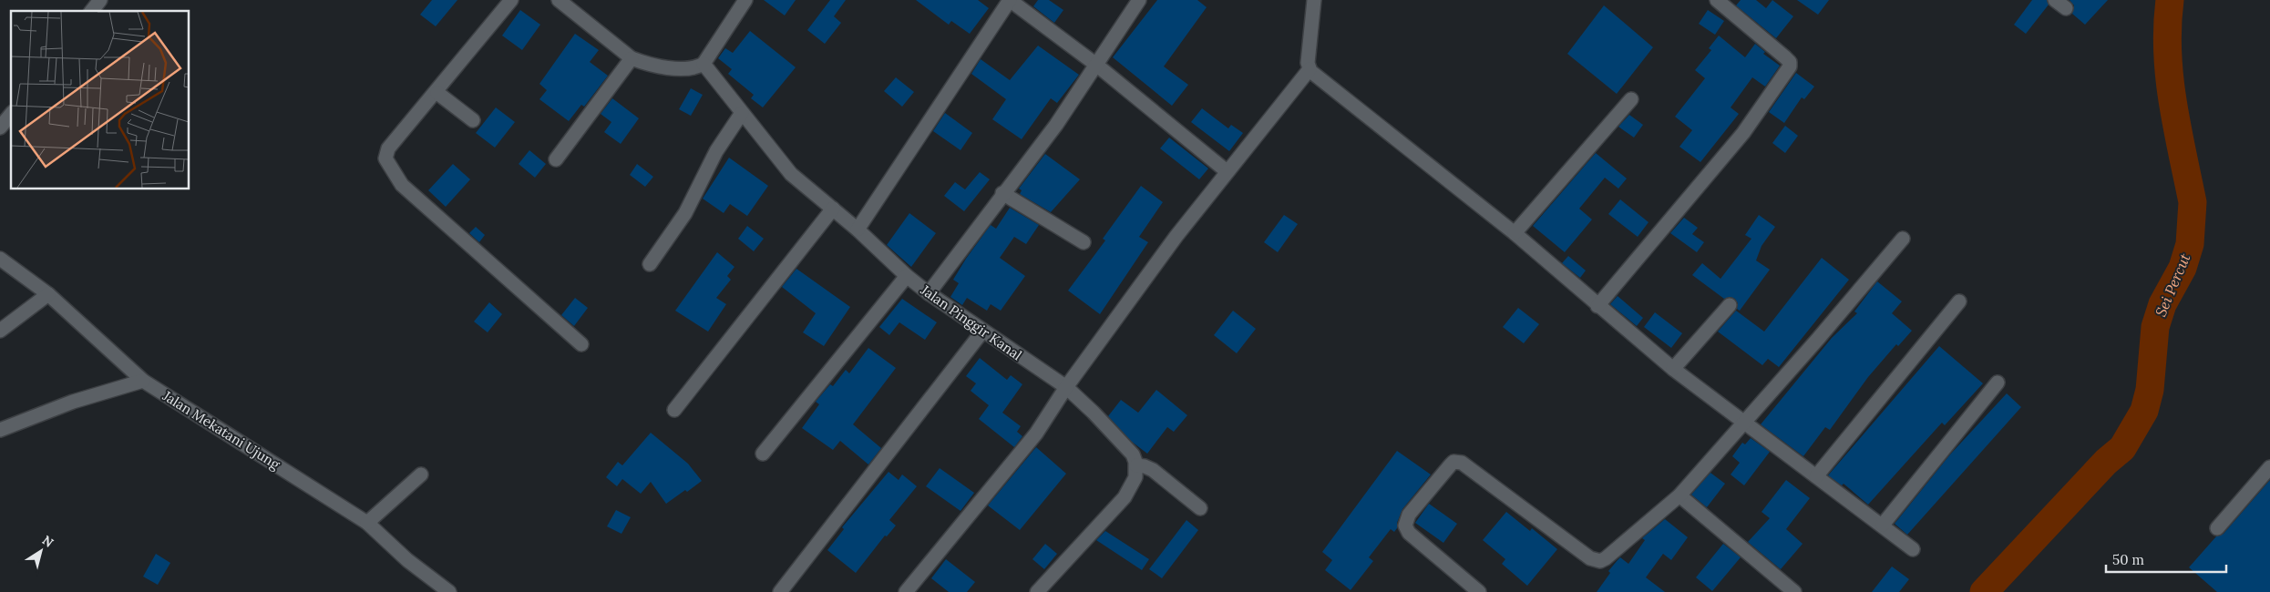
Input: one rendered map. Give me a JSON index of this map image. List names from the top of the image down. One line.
{"streets":{"street":["Jalan Pinggir Kanal","Jalan Mekatani Ujung"]},"water":["Sei Percut"],"scale_bar":"50 m","north":"top right"}
